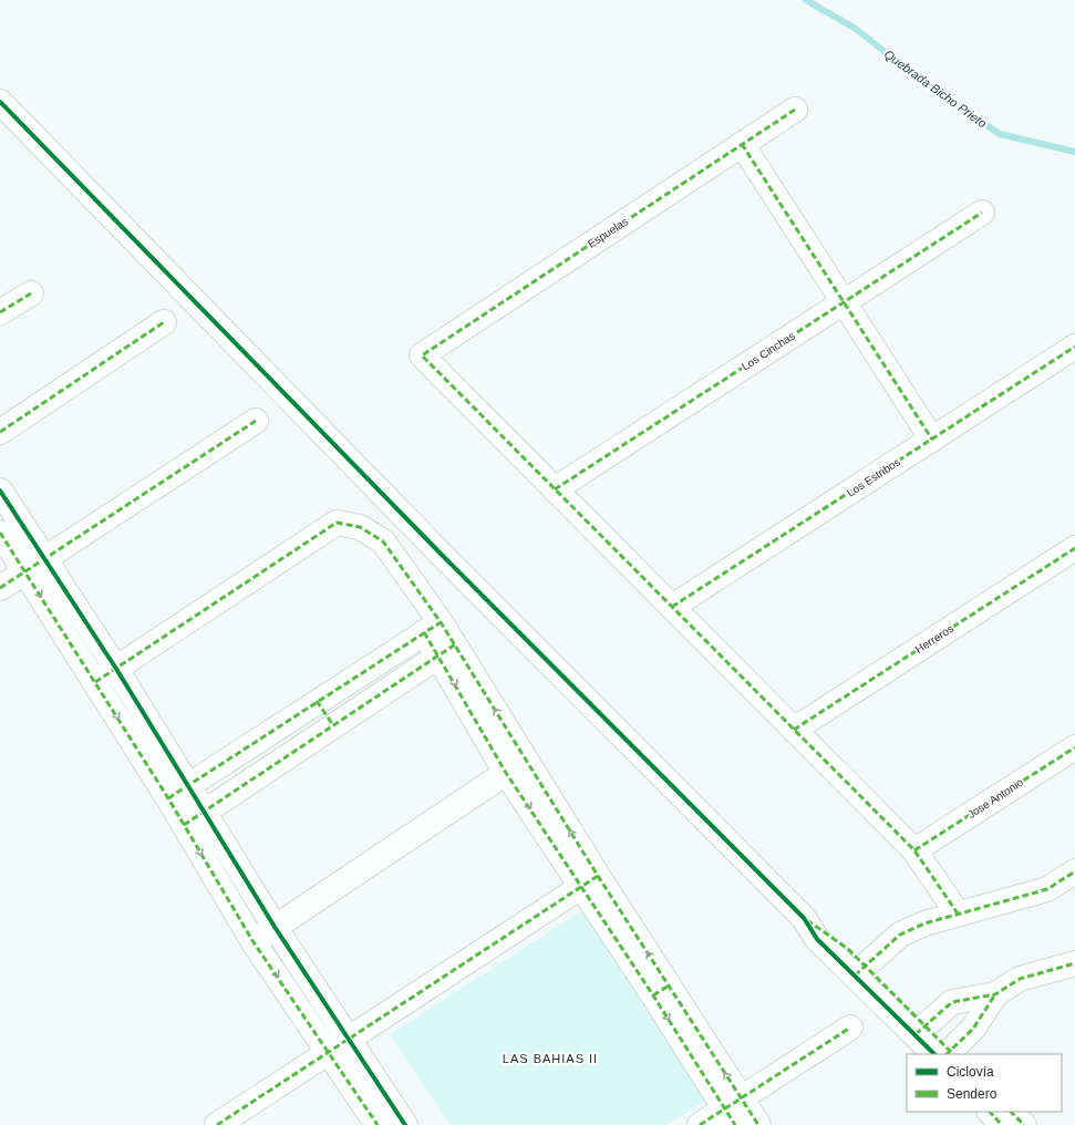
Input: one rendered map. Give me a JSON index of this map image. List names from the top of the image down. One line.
{"streets":{"street":["Espuelas","Los Cinchas","Los Estribos","Herreros","Jose Antonio"]},"crossings":[["Espuelas","Los Cinchas"]],"districts":["LAS BAHIAS II"],"water":["Quebrada Bicho Prieto"],"legend":["Ciclovía","Sendero"]}
